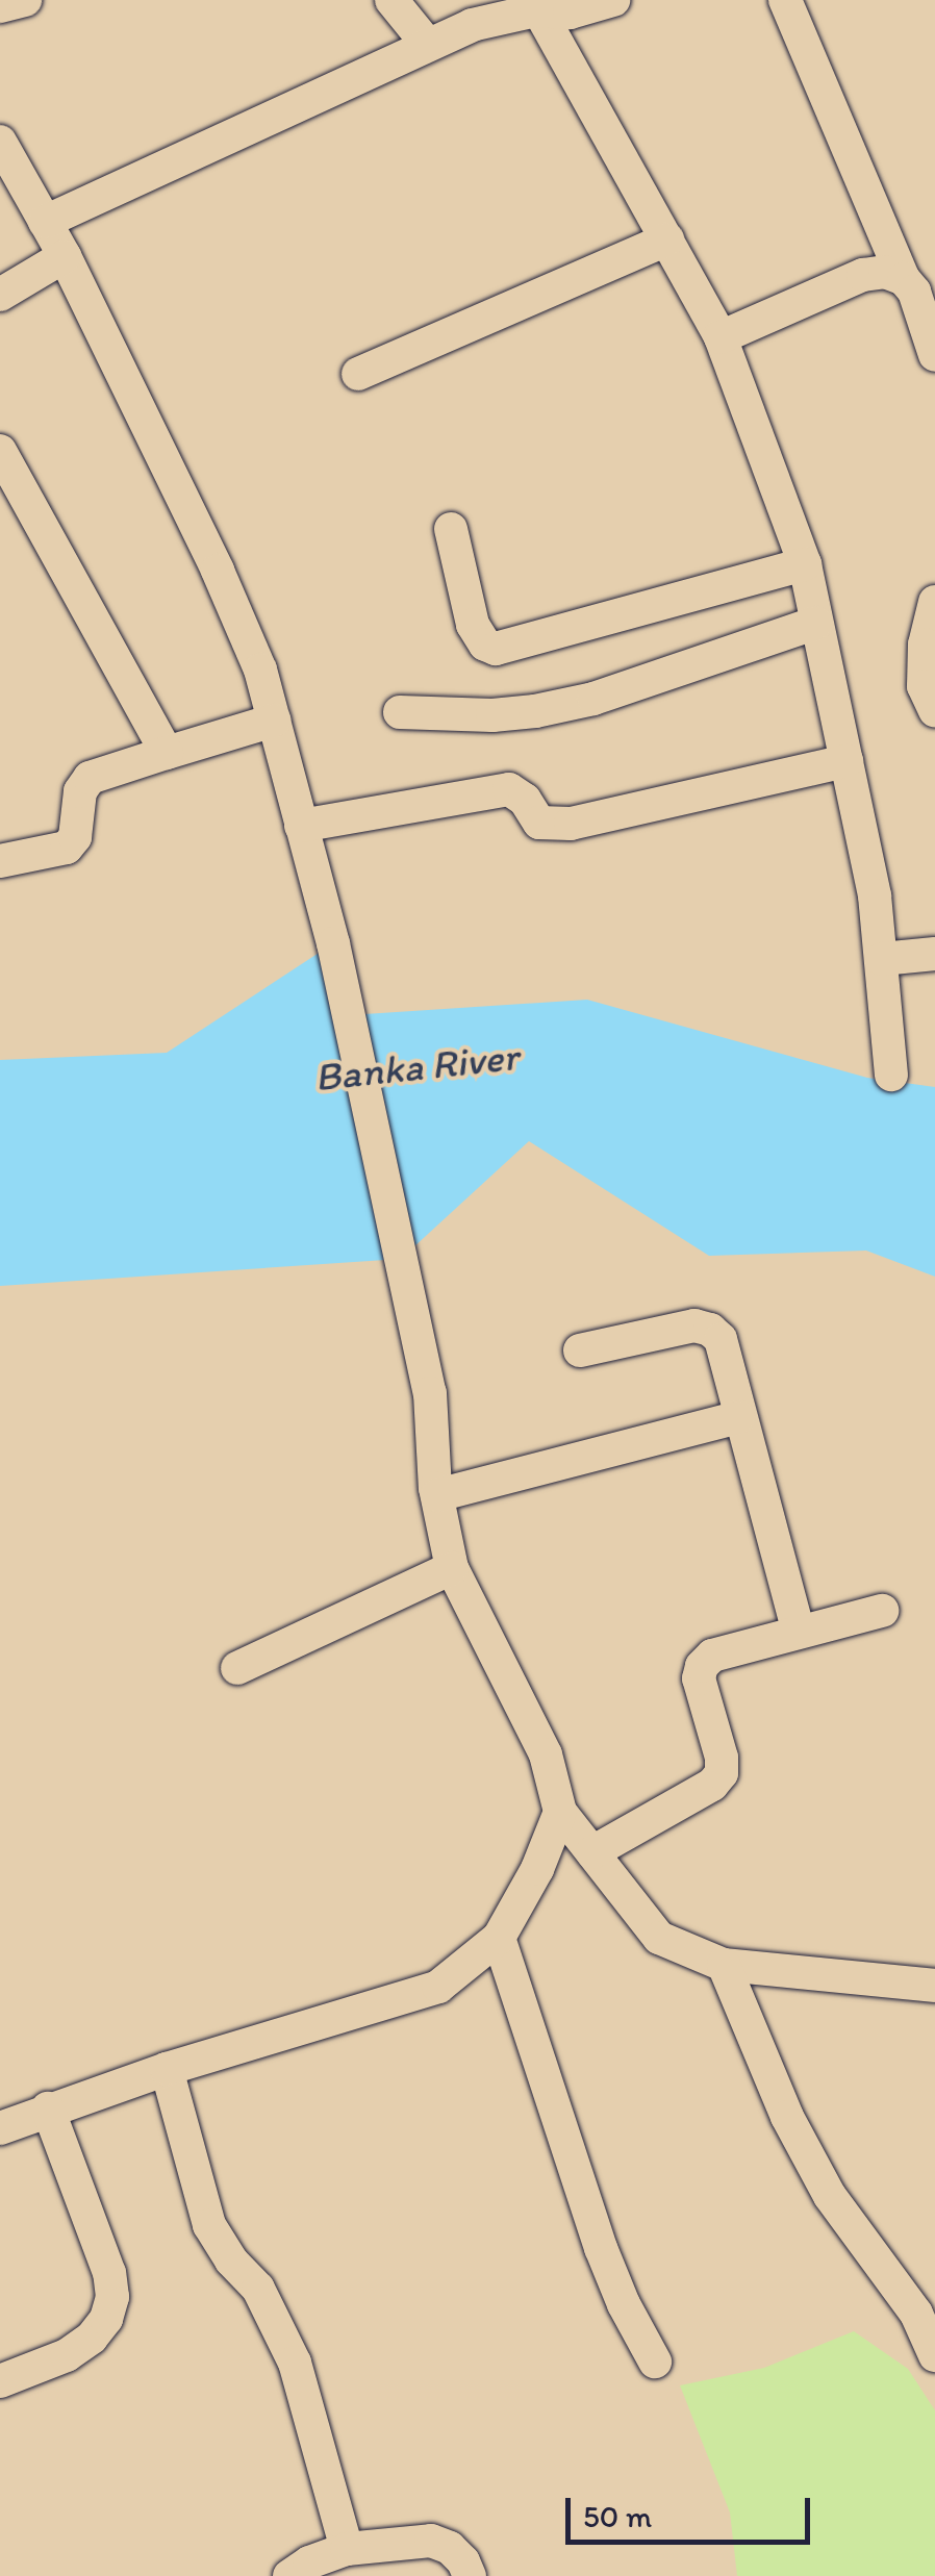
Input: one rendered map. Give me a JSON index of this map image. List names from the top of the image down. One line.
{"water":["Banka River"],"scale_bar":"50 m"}
